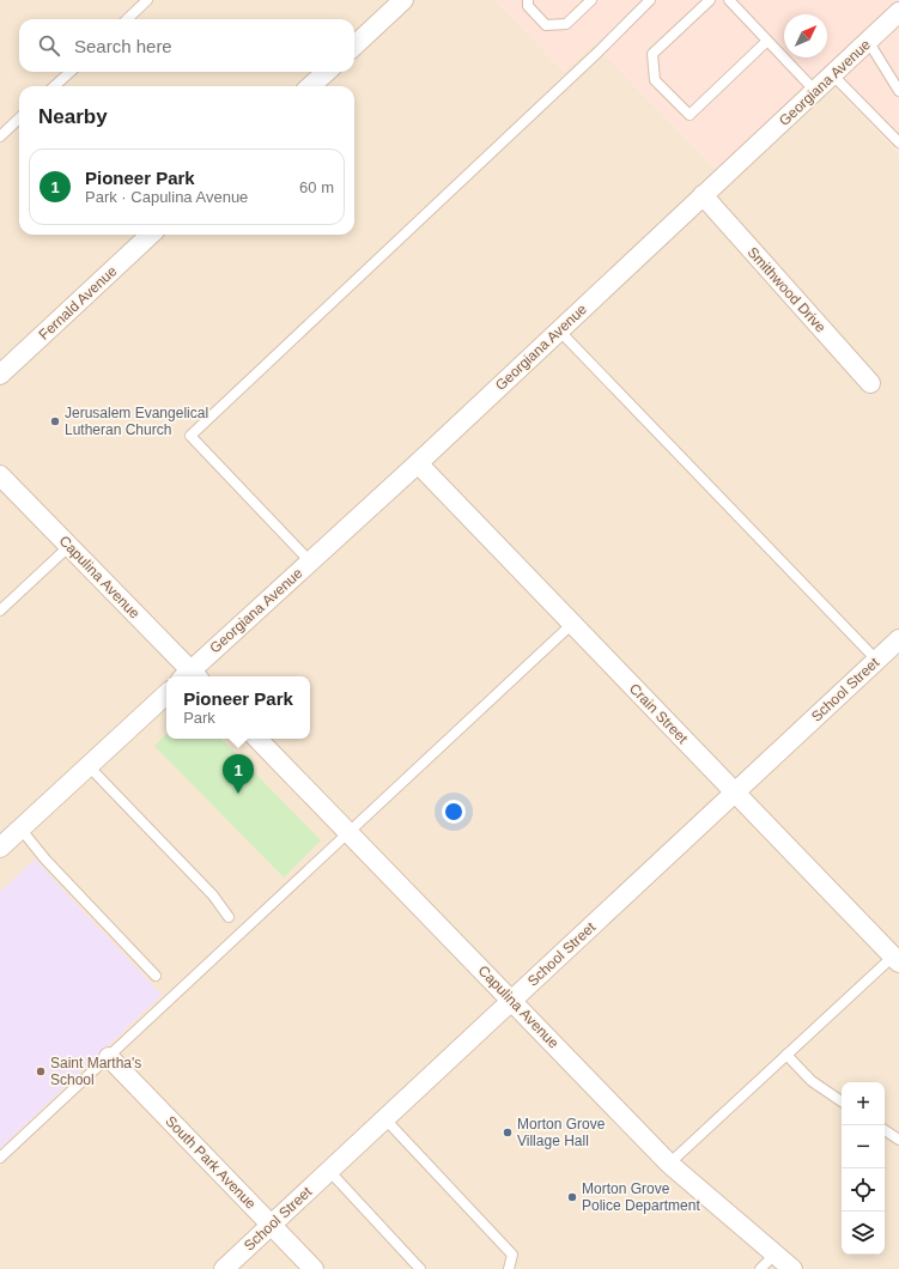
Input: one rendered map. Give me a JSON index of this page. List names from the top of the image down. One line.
{"streets":{"street":["Georgiana Avenue","Smithwood Drive","Fernald Avenue","Capulina Avenue","School Street","Crain Street","South Park Avenue"]},"crossings":[["Georgiana Avenue","Smithwood Drive"],["Georgiana Avenue","Capulina Avenue"],["Georgiana Avenue","Crain Street"],["Capulina Avenue","School Street"],["School Street","Crain Street"],["School Street","South Park Avenue"]],"places":["Jerusalem Evangelical Lutheran Church","Saint Martha's School","Morton Grove Village Hall","Morton Grove Police Department"],"north":"top right","page":{"search":"Search here","heading":"Nearby","list":[{"mark":"1","name":"Pioneer Park","note":"Park · Capulina Avenue","value":"60 m"}],"popup":["Pioneer Park","Park"],"pins":"1","map_buttons":["+","−"]}}
